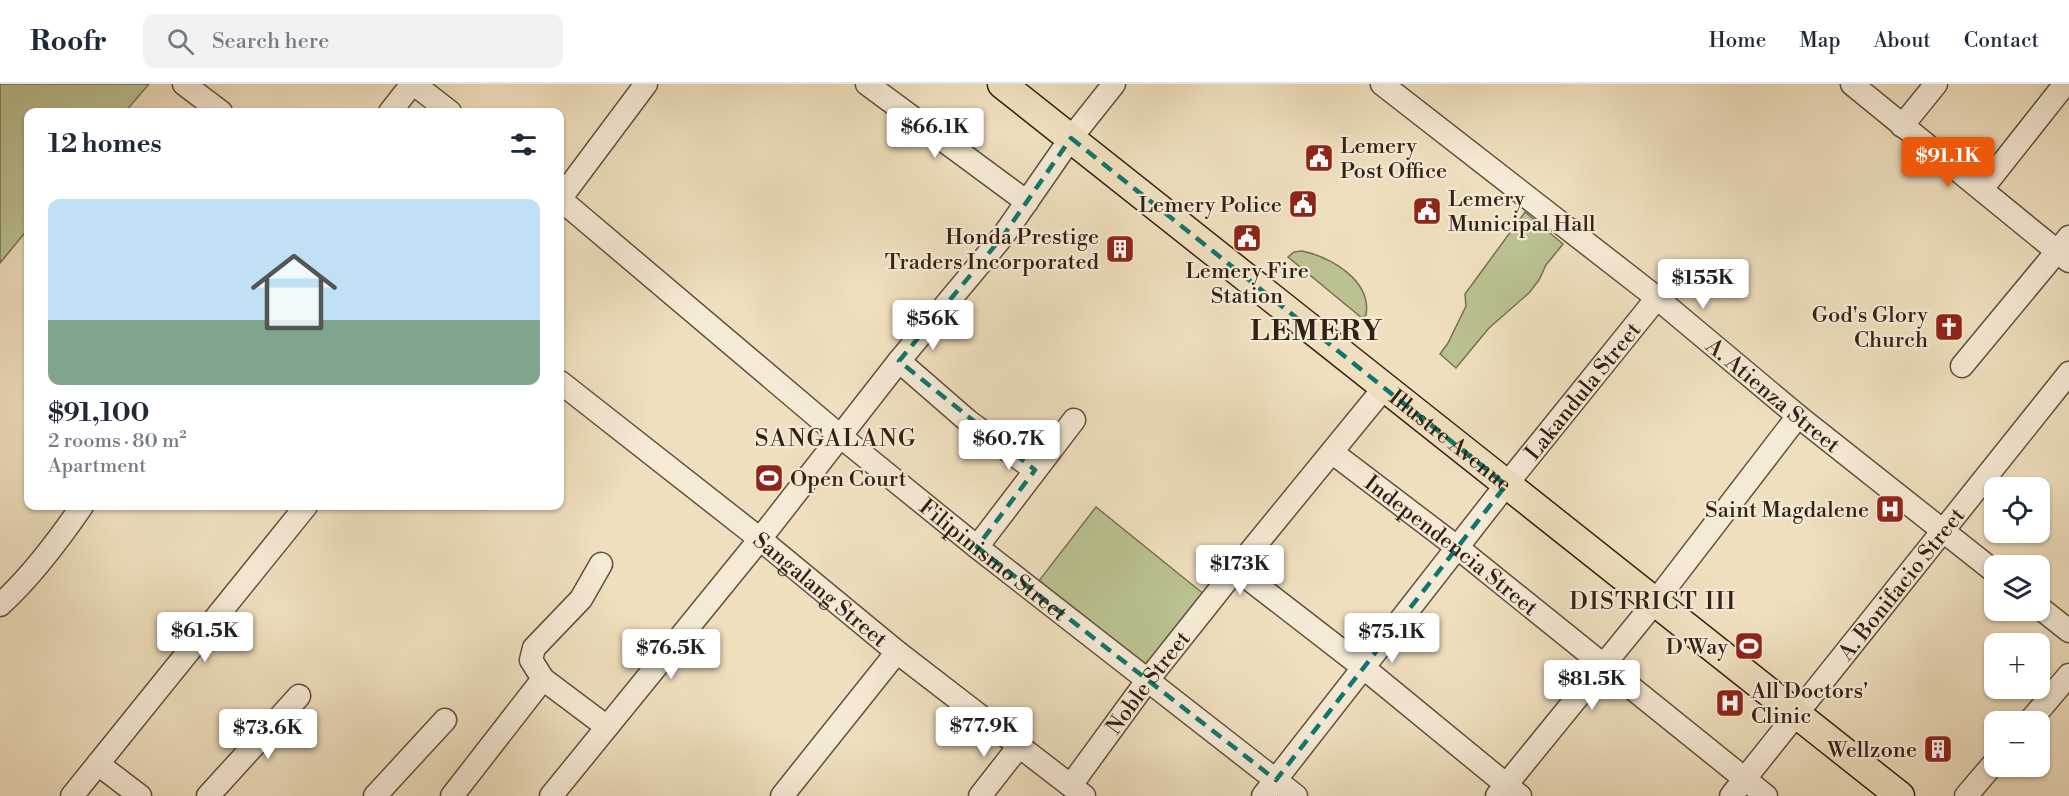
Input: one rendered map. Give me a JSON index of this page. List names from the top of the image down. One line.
{"streets":{"main road":["Illustre Avenue"],"street":["Lakandula Street","A. Atienza Street","Independencia Street","Filipinismo Street","A. Bonifacio Street","Sangalang Street","Noble Street"]},"crossings":[["Lakandula Street","A. Atienza Street"],["Lakandula Street","Illustre Avenue"],["Lakandula Street","Independencia Street"],["Lakandula Street","Filipinismo Street"],["A. Atienza Street","A. Bonifacio Street"],["Illustre Avenue","A. Bonifacio Street"],["Illustre Avenue","Noble Street"],["Independencia Street","A. Bonifacio Street"],["Independencia Street","Noble Street"],["Filipinismo Street","Noble Street"],["Sangalang Street","Noble Street"]],"districts":["LEMERY","SANGALANG","DISTRICT III"],"places":{"public building":["Lemery Post Office","Lemery Police","Lemery Municipal Hall","Lemery Fire Station"],"building":["Honda Prestige Traders Incorporated","Wellzone"],"church":["God's Glory Church"],"sports":["Open Court","D'Way"],"hospital":["Saint Magdalene","All Doctors' Clinic"]},"page":{"header":"Roofr","search":"Search here","nav":["Home","Map","About","Contact"],"price":["$66.1K","$91.1K","$155K","$56K","$60.7K","$173K","$61.5K","$75.1K","$76.5K","$81.5K","$77.9K","$73.6K"],"heading":"12 homes","list":[{"name":"$91,100","note":"2 rooms · 80 m² · Apartment"}],"map_buttons":["+","−"]}}
